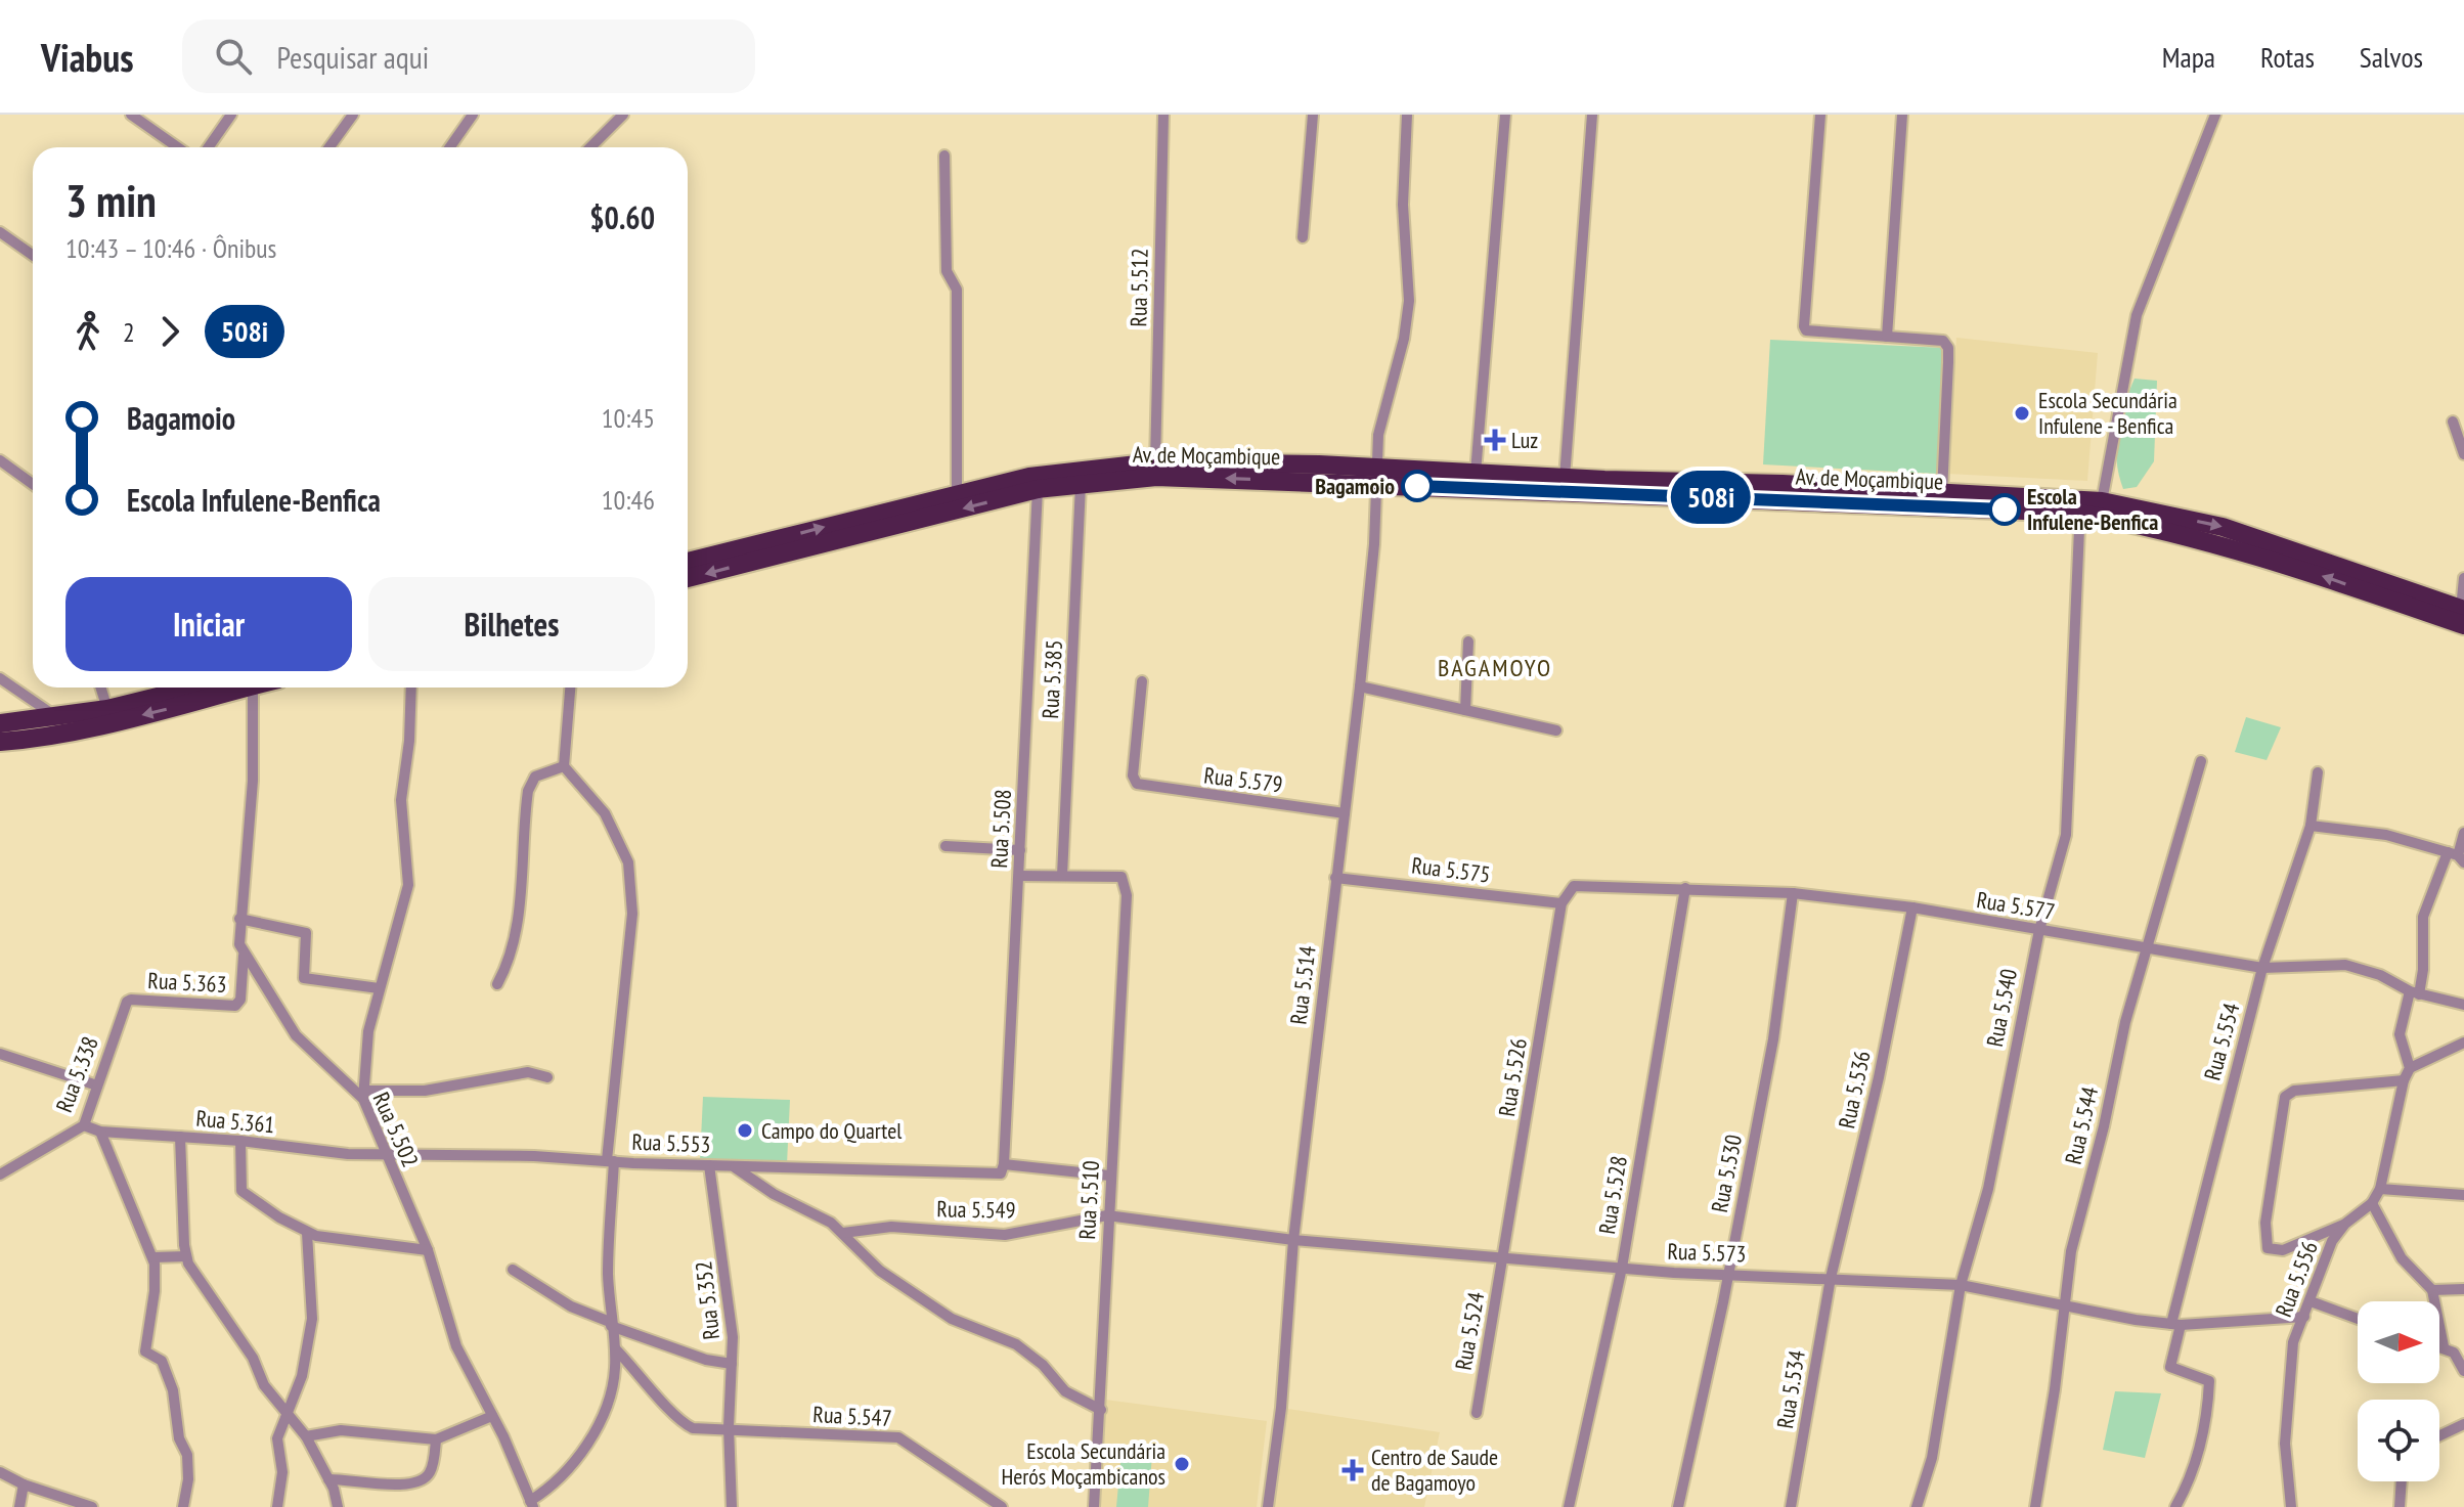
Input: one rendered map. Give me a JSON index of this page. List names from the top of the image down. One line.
{"streets":{"highway":["Av. de Moçambique"],"street":["Rua 5.512","Rua 5.385","Rua 5.579","Rua 5.508","Rua 5.575","Rua 5.577","Rua 5.363","Rua 5.514","Rua 5.540","Rua 5.554","Rua 5.338","Rua 5.526","Rua 5.536","Rua 5.361","Rua 5.544","Rua 5.502","Rua 5.553","Rua 5.530","Rua 5.528","Rua 5.510","Rua 5.549","Rua 5.573","Rua 5.556","Rua 5.352","Rua 5.524","Rua 5.534","Rua 5.547"]},"crossings":[["Rua 5.512","Av. de Moçambique"],["Av. de Moçambique","Rua 5.385"],["Av. de Moçambique","Rua 5.508"],["Av. de Moçambique","Rua 5.514"],["Av. de Moçambique","Rua 5.540"],["Rua 5.385","Rua 5.510"],["Rua 5.579","Rua 5.514"],["Rua 5.508","Rua 5.553"],["Rua 5.575","Rua 5.577"],["Rua 5.575","Rua 5.514"],["Rua 5.575","Rua 5.526"],["Rua 5.577","Rua 5.540"],["Rua 5.577","Rua 5.554"],["Rua 5.577","Rua 5.526"],["Rua 5.577","Rua 5.536"],["Rua 5.577","Rua 5.544"],["Rua 5.577","Rua 5.530"],["Rua 5.577","Rua 5.528"],["Rua 5.363","Rua 5.338"],["Rua 5.363","Rua 5.502"],["Rua 5.514","Rua 5.573"],["Rua 5.540","Rua 5.573"],["Rua 5.554","Rua 5.573"],["Rua 5.338","Rua 5.361"],["Rua 5.526","Rua 5.573"],["Rua 5.526","Rua 5.524"],["Rua 5.536","Rua 5.573"],["Rua 5.536","Rua 5.534"],["Rua 5.361","Rua 5.502"],["Rua 5.361","Rua 5.553"],["Rua 5.544","Rua 5.573"],["Rua 5.502","Rua 5.553"],["Rua 5.553","Rua 5.510"],["Rua 5.553","Rua 5.352"],["Rua 5.530","Rua 5.573"],["Rua 5.528","Rua 5.573"],["Rua 5.510","Rua 5.549"],["Rua 5.510","Rua 5.573"],["Rua 5.549","Rua 5.573"],["Rua 5.573","Rua 5.556"],["Rua 5.573","Rua 5.524"],["Rua 5.573","Rua 5.534"],["Rua 5.352","Rua 5.547"]],"districts":["BAGAMOYO"],"places":{"other":["Escola Secundária Infulene - Benfica","Bagamoio","Escola Infulene-Benfica","Campo do Quartel","Escola Secundária Herós Moçambicanos"],"health":["Luz","Centro de Saude de Bagamoyo"]},"lines":["bus line 508i"],"north":"right","page":{"header":"Viabus","search":"Pesquisar aqui","nav":["Mapa","Rotas","Salvos"],"on_map":"508i","heading":["3 min","10:43 – 10:46 · Ônibus","$0.60"],"legs":["2","508i"],"list":[{"name":"Bagamoio","value":"10:45"},{"name":"Escola Infulene-Benfica","value":"10:46"}],"buttons":["Iniciar","Bilhetes"]}}
